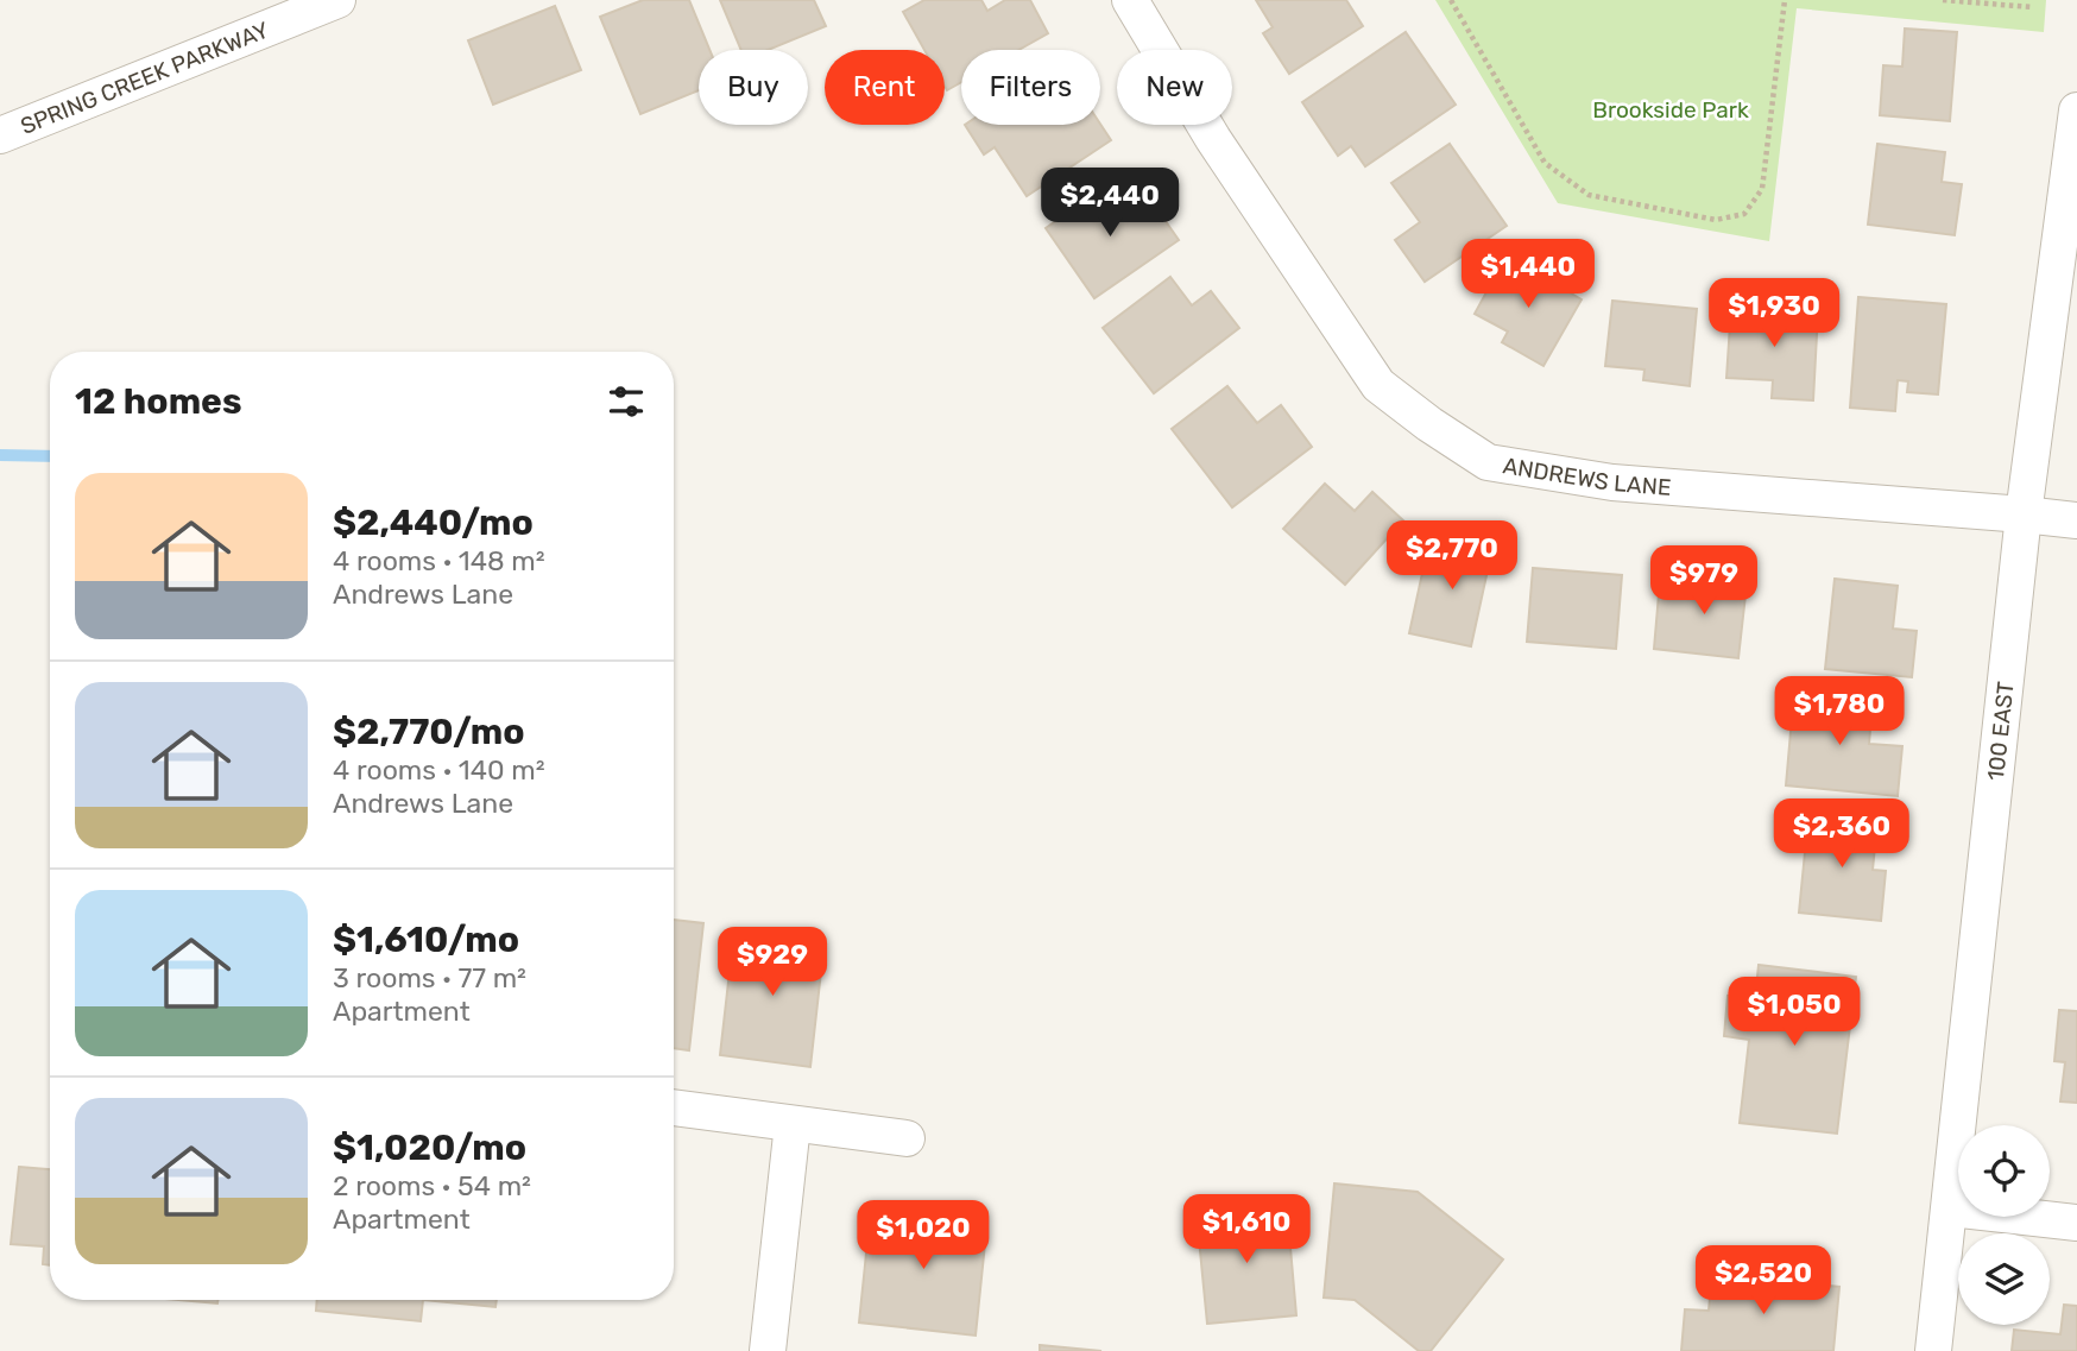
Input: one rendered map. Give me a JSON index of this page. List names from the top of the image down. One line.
{"streets":{"street":["SPRING CREEK PARKWAY","ANDREWS LANE","100 EAST"]},"crossings":[["ANDREWS LANE","100 EAST"]],"parks":["Brookside Park"],"page":{"chip":["Buy","Rent","Filters","New"],"price":["$2,440","$1,440","$1,930","$2,770","$979","$1,780","$2,360","$929","$1,050","$1,610","$1,020","$2,520"],"heading":"12 homes","list":[{"name":"$2,440/mo","note":"4 rooms · 148 m² · Andrews Lane"},{"name":"$2,770/mo","note":"4 rooms · 140 m² · Andrews Lane"},{"name":"$1,610/mo","note":"3 rooms · 77 m² · Apartment"},{"name":"$1,020/mo","note":"2 rooms · 54 m² · Apartment"}]}}
